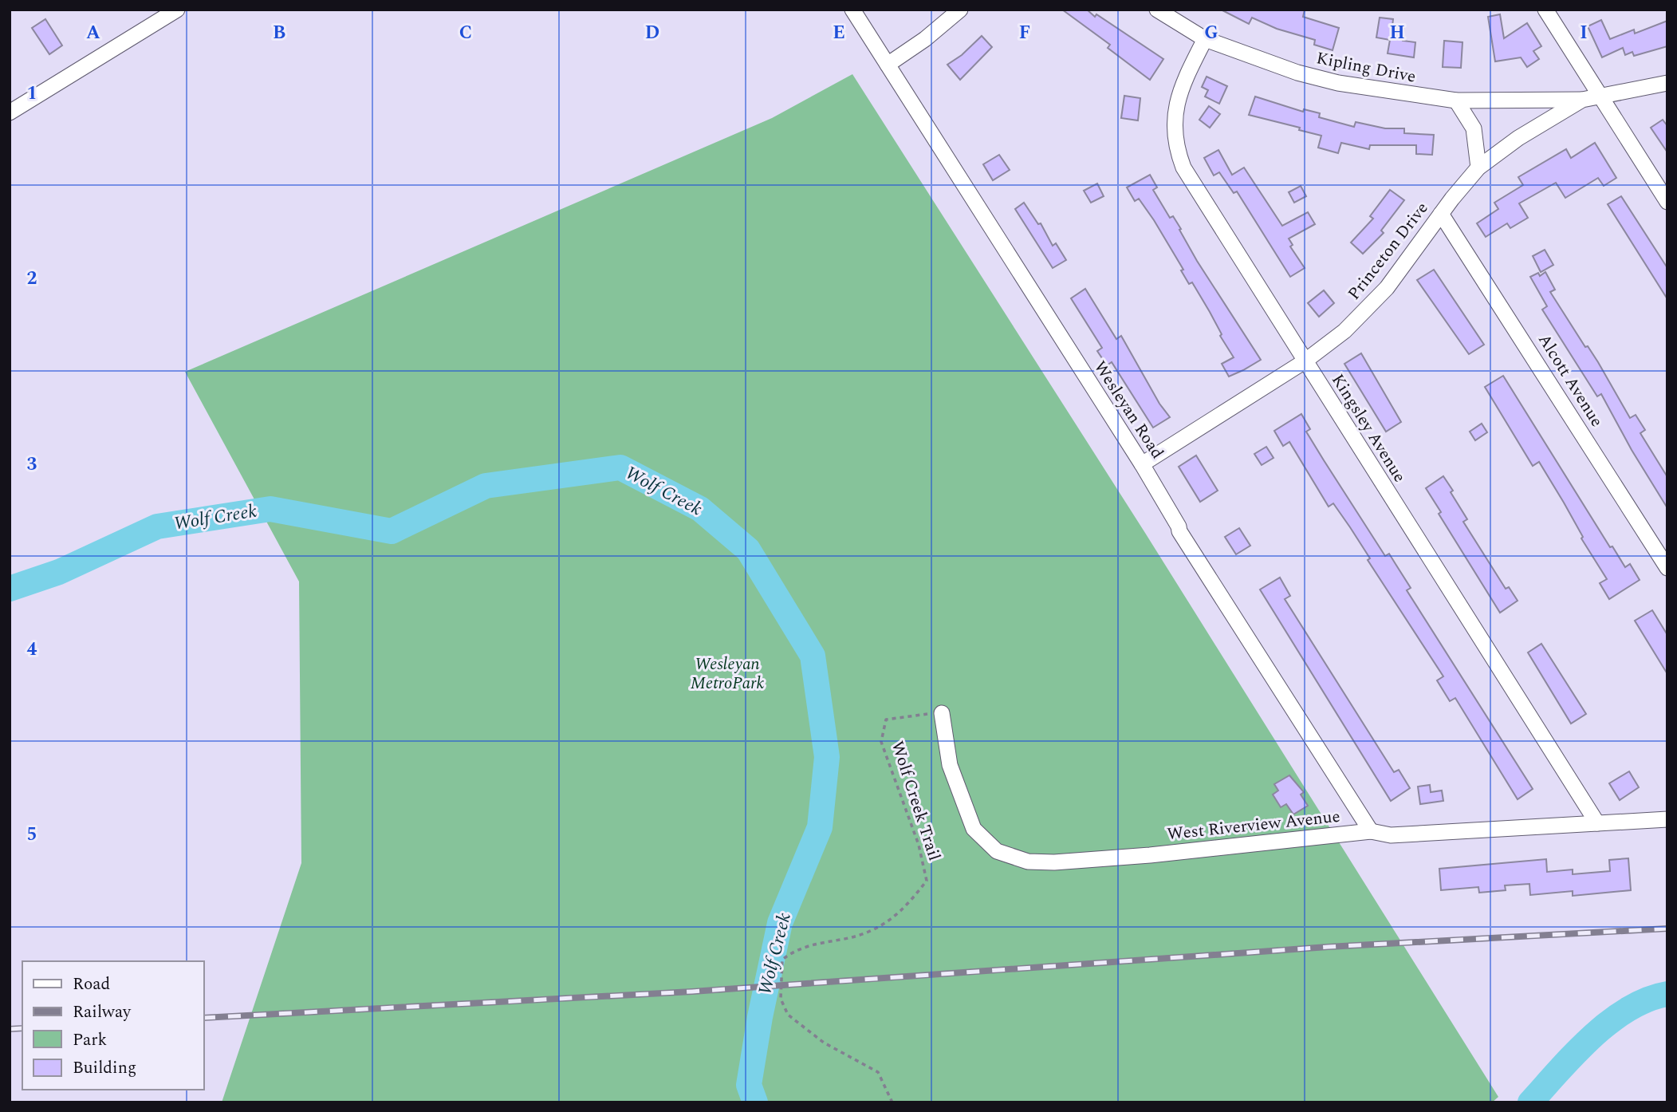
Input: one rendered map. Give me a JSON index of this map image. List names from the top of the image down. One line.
{"streets":{"street":["Kipling Drive","Princeton Drive","Alcott Avenue","Wesleyan Road","Kingsley Avenue","West Riverview Avenue"],"path":["Wolf Creek Trail"]},"crossings":[["Kipling Drive","Princeton Drive"],["Kipling Drive","Kingsley Avenue"],["Princeton Drive","Alcott Avenue"],["Princeton Drive","Wesleyan Road"],["Princeton Drive","Kingsley Avenue"],["Wesleyan Road","West Riverview Avenue"],["Kingsley Avenue","West Riverview Avenue"],["Wolf Creek Trail","West Riverview Avenue"]],"water":["Wolf Creek"],"parks":["Wesleyan MetroPark"],"legend":["Road","Railway","Park","Building"],"grid":{"columns":["A","B","C","D","E","F","G","H","I"],"rows":["1","2","3","4","5"]}}
